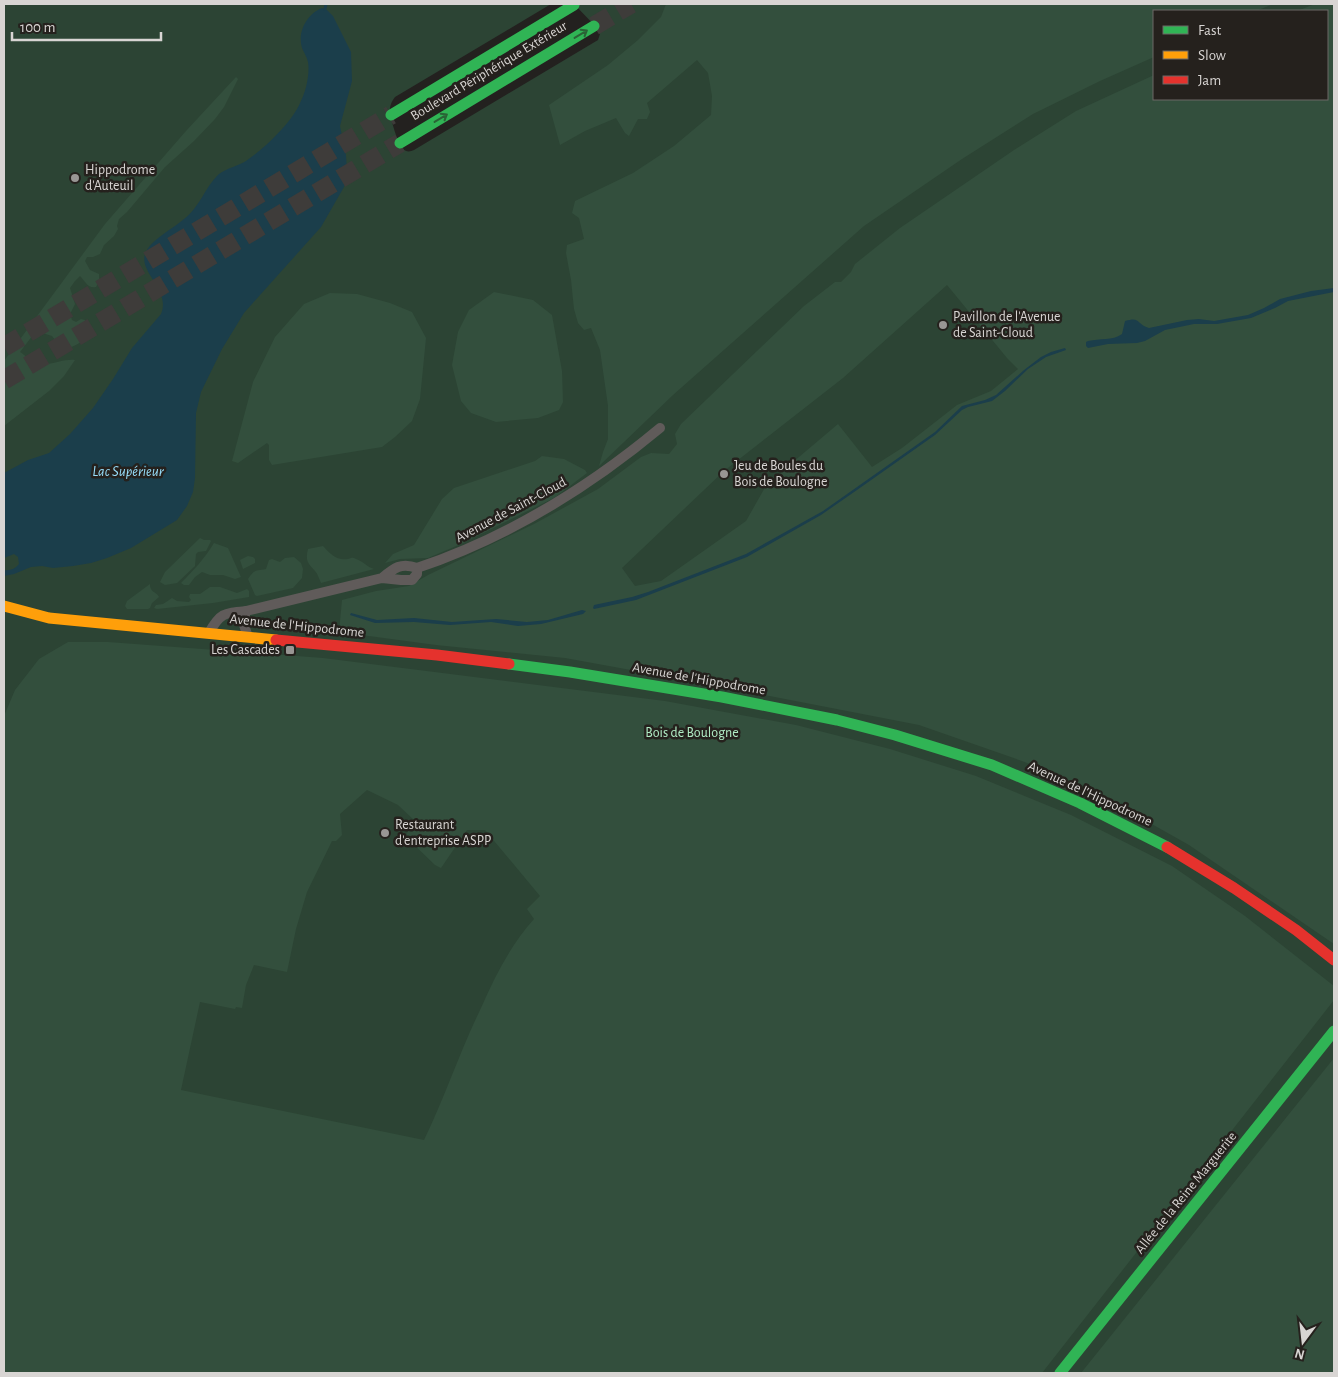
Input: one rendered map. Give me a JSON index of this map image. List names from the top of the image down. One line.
{"streets":{"main road":["Boulevard Périphérique Extérieur","Avenue de l'Hippodrome","Allée de la Reine Marguerite"],"street":["Avenue de Saint-Cloud"]},"crossings":[["Avenue de Saint-Cloud","Avenue de l'Hippodrome"]],"water":["Lac Supérieur"],"parks":["Bois de Boulogne"],"places":{"other":["Hippodrome d'Auteuil","Pavillon de l'Avenue de Saint-Cloud","Jeu de Boules du Bois de Boulogne","Restaurant d'entreprise ASPP"],"transit":["Les Cascades"]},"legend":["Fast","Slow","Jam"],"scale_bar":"100 m","north":"bottom"}
